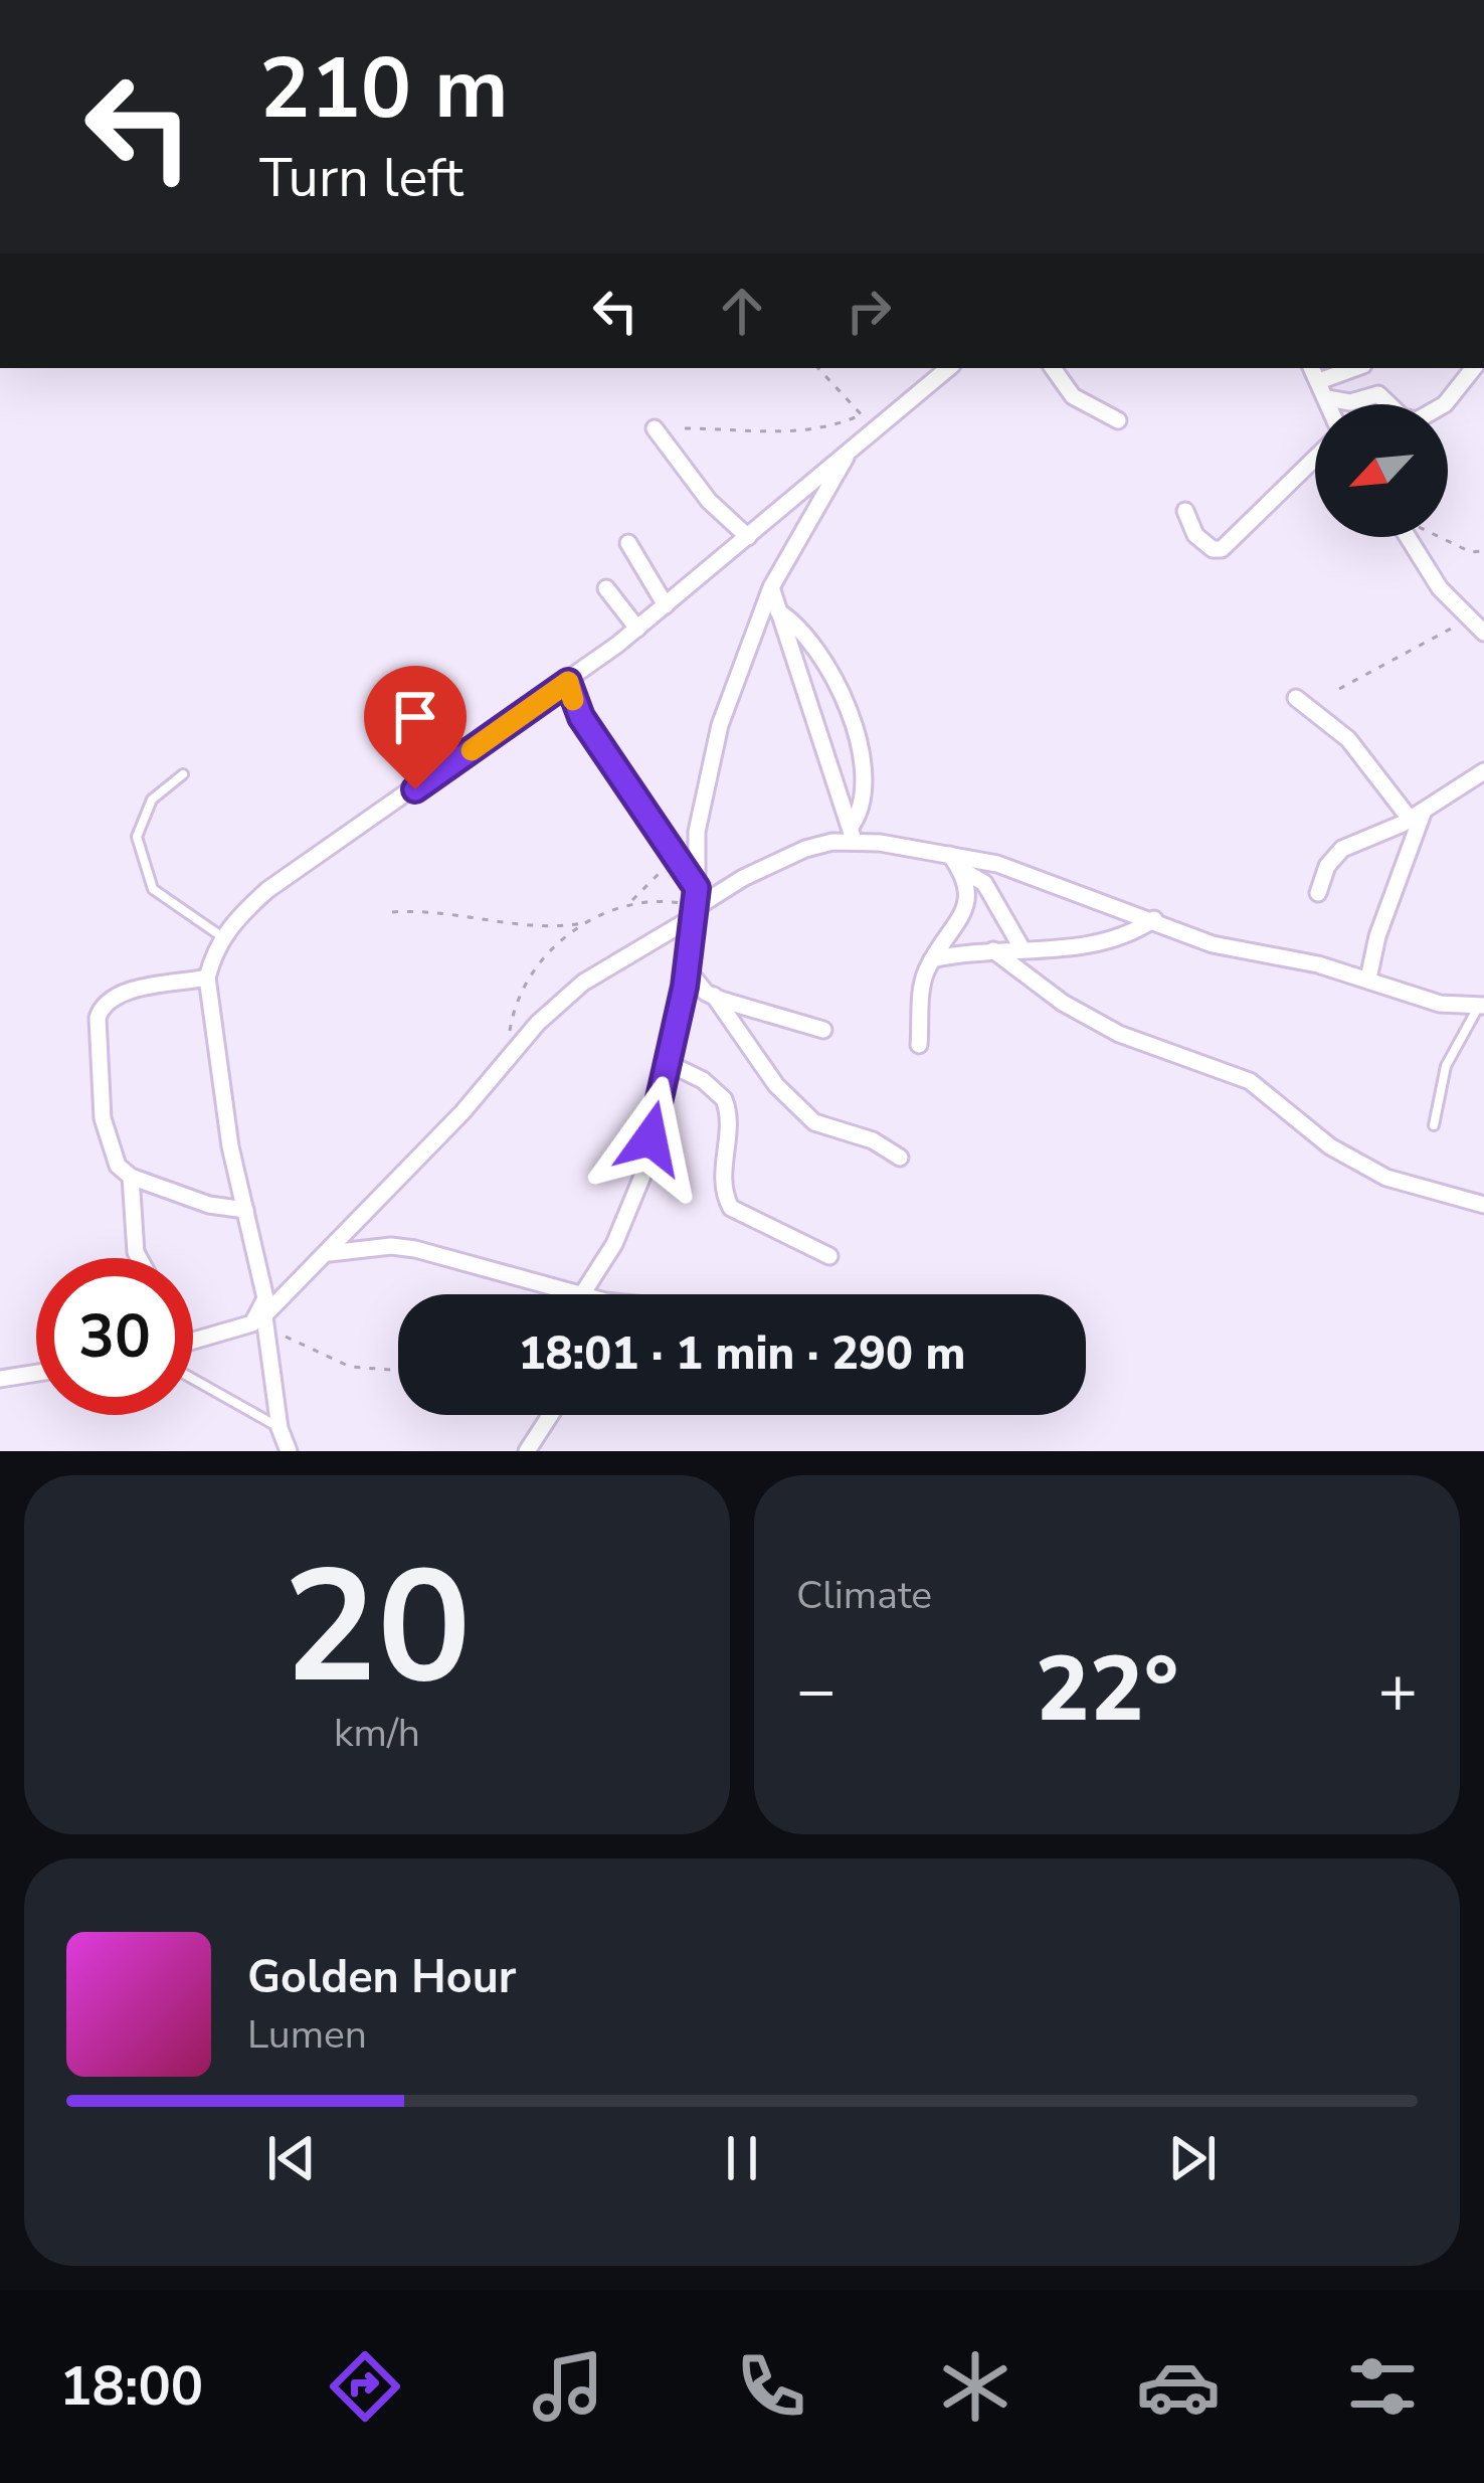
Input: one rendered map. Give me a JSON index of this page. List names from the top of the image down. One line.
{"north":"bottom left","page":{"turn":["210 m","Turn left"],"limit":"30","trip":"18:01 · 1 min · 290 m","tile":[["20","km/h"],"Climate"],"heat":["−","22°","+"],"song":["Golden Hour","Lumen"],"tabs":"18:00"}}
